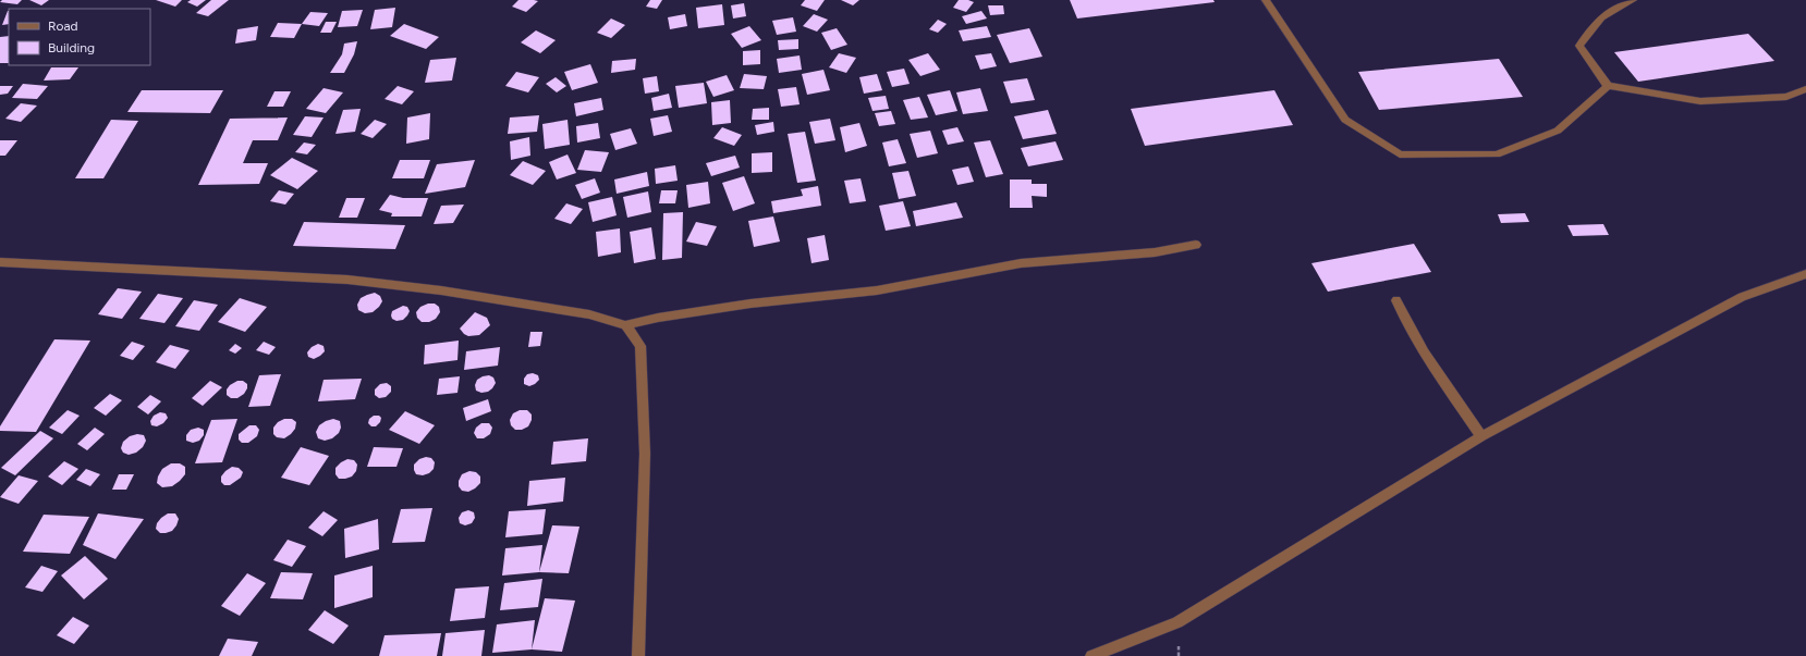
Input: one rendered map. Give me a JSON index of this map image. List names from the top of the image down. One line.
{"legend":["Road","Building"]}
